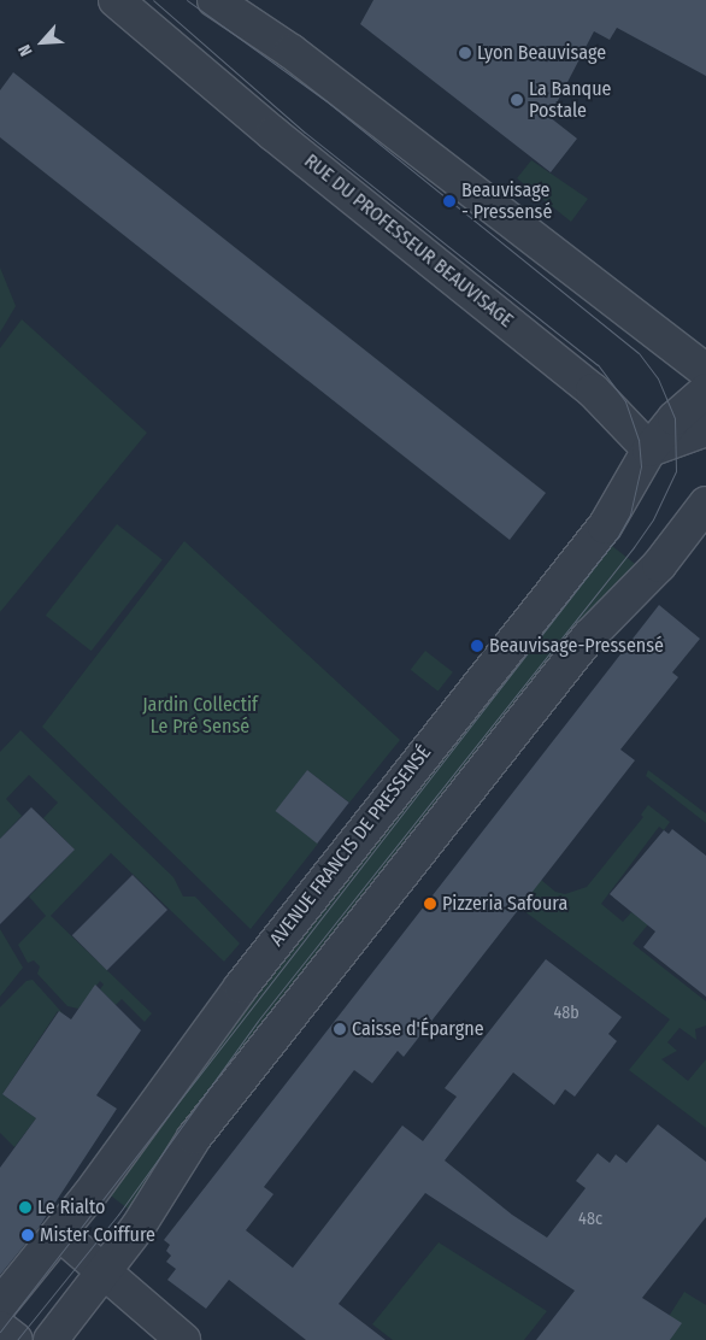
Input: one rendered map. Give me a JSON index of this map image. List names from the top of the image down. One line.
{"streets":{"street":["RUE DU PROFESSEUR BEAUVISAGE","AVENUE FRANCIS DE PRESSENSÉ"]},"crossings":[["RUE DU PROFESSEUR BEAUVISAGE","AVENUE FRANCIS DE PRESSENSÉ"]],"parks":["Jardin Collectif Le Pré Sensé"],"places":["Lyon Beauvisage","La Banque Postale","Beauvisage - Pressensé","Beauvisage-Pressensé","Pizzeria Safoura","Caisse d'Épargne","Le Rialto","Mister Coiffure"],"house_numbers":["48b","48c"],"north":"bottom left"}
